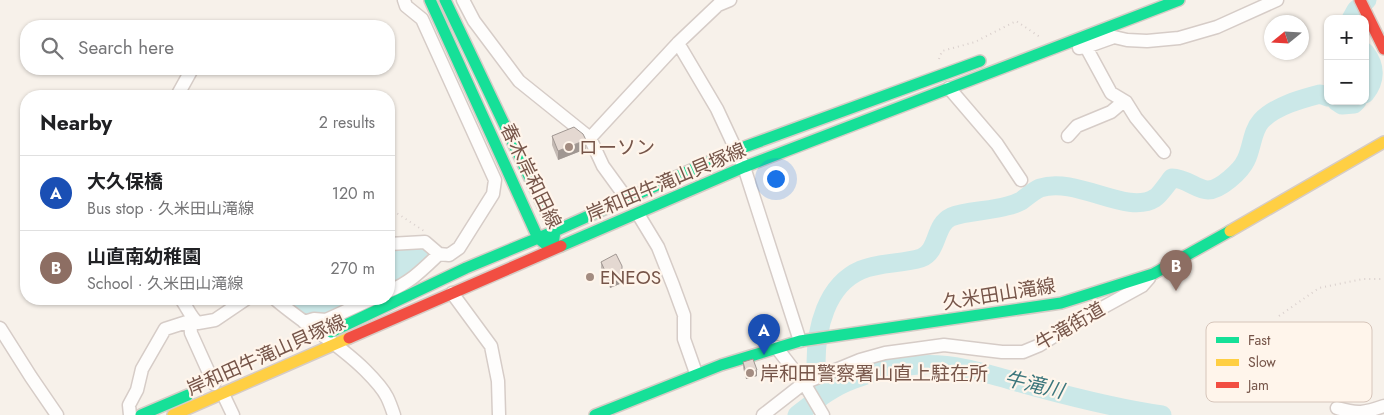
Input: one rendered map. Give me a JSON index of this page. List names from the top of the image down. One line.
{"streets":{"main road":["春木岸和田線","岸和田牛滝山貝塚線","久米田山滝線"],"street":["牛滝街道"]},"crossings":[["春木岸和田線","岸和田牛滝山貝塚線"],["久米田山滝線","牛滝街道"]],"water":["牛滝川"],"places":["ローソン","ENEOS","岸和田警察署山直上駐在所"],"legend":["Fast","Slow","Jam"],"north":"left","page":{"map_buttons":["+","−"],"search":"Search here","heading":["Nearby","2 results"],"list":[{"mark":"A","name":"大久保橋","note":"Bus stop · 久米田山滝線","value":"120 m"},{"mark":"B","name":"山直南幼稚園","note":"School · 久米田山滝線","value":"270 m"}],"pins":["B","A"]}}
